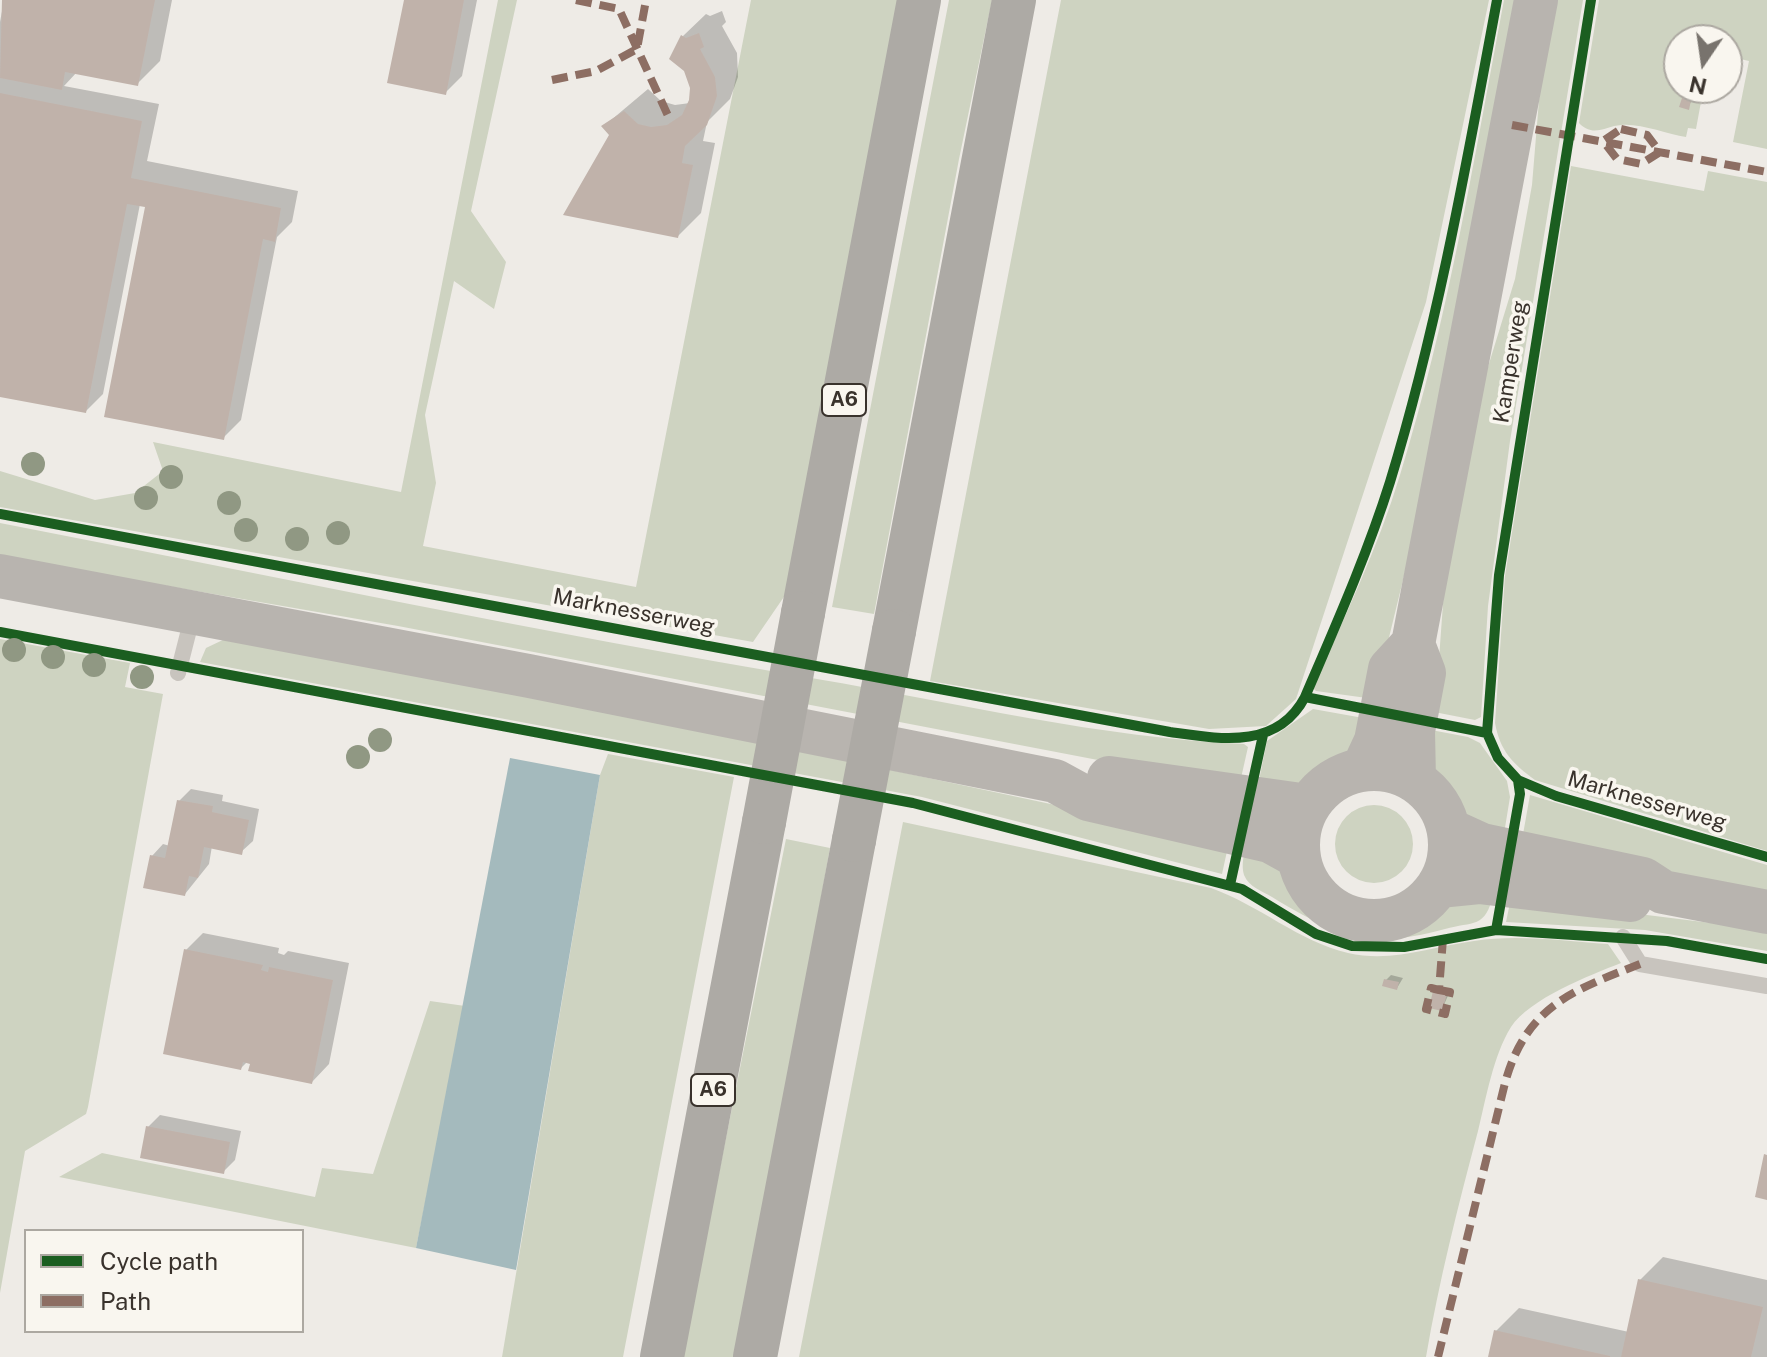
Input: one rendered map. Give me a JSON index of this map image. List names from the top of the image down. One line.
{"streets":{"highway":["A6"],"main road":["Kamperweg"],"cycle path":["Marknesserweg"]},"legend":["Cycle path","Path"],"north":"bottom"}
